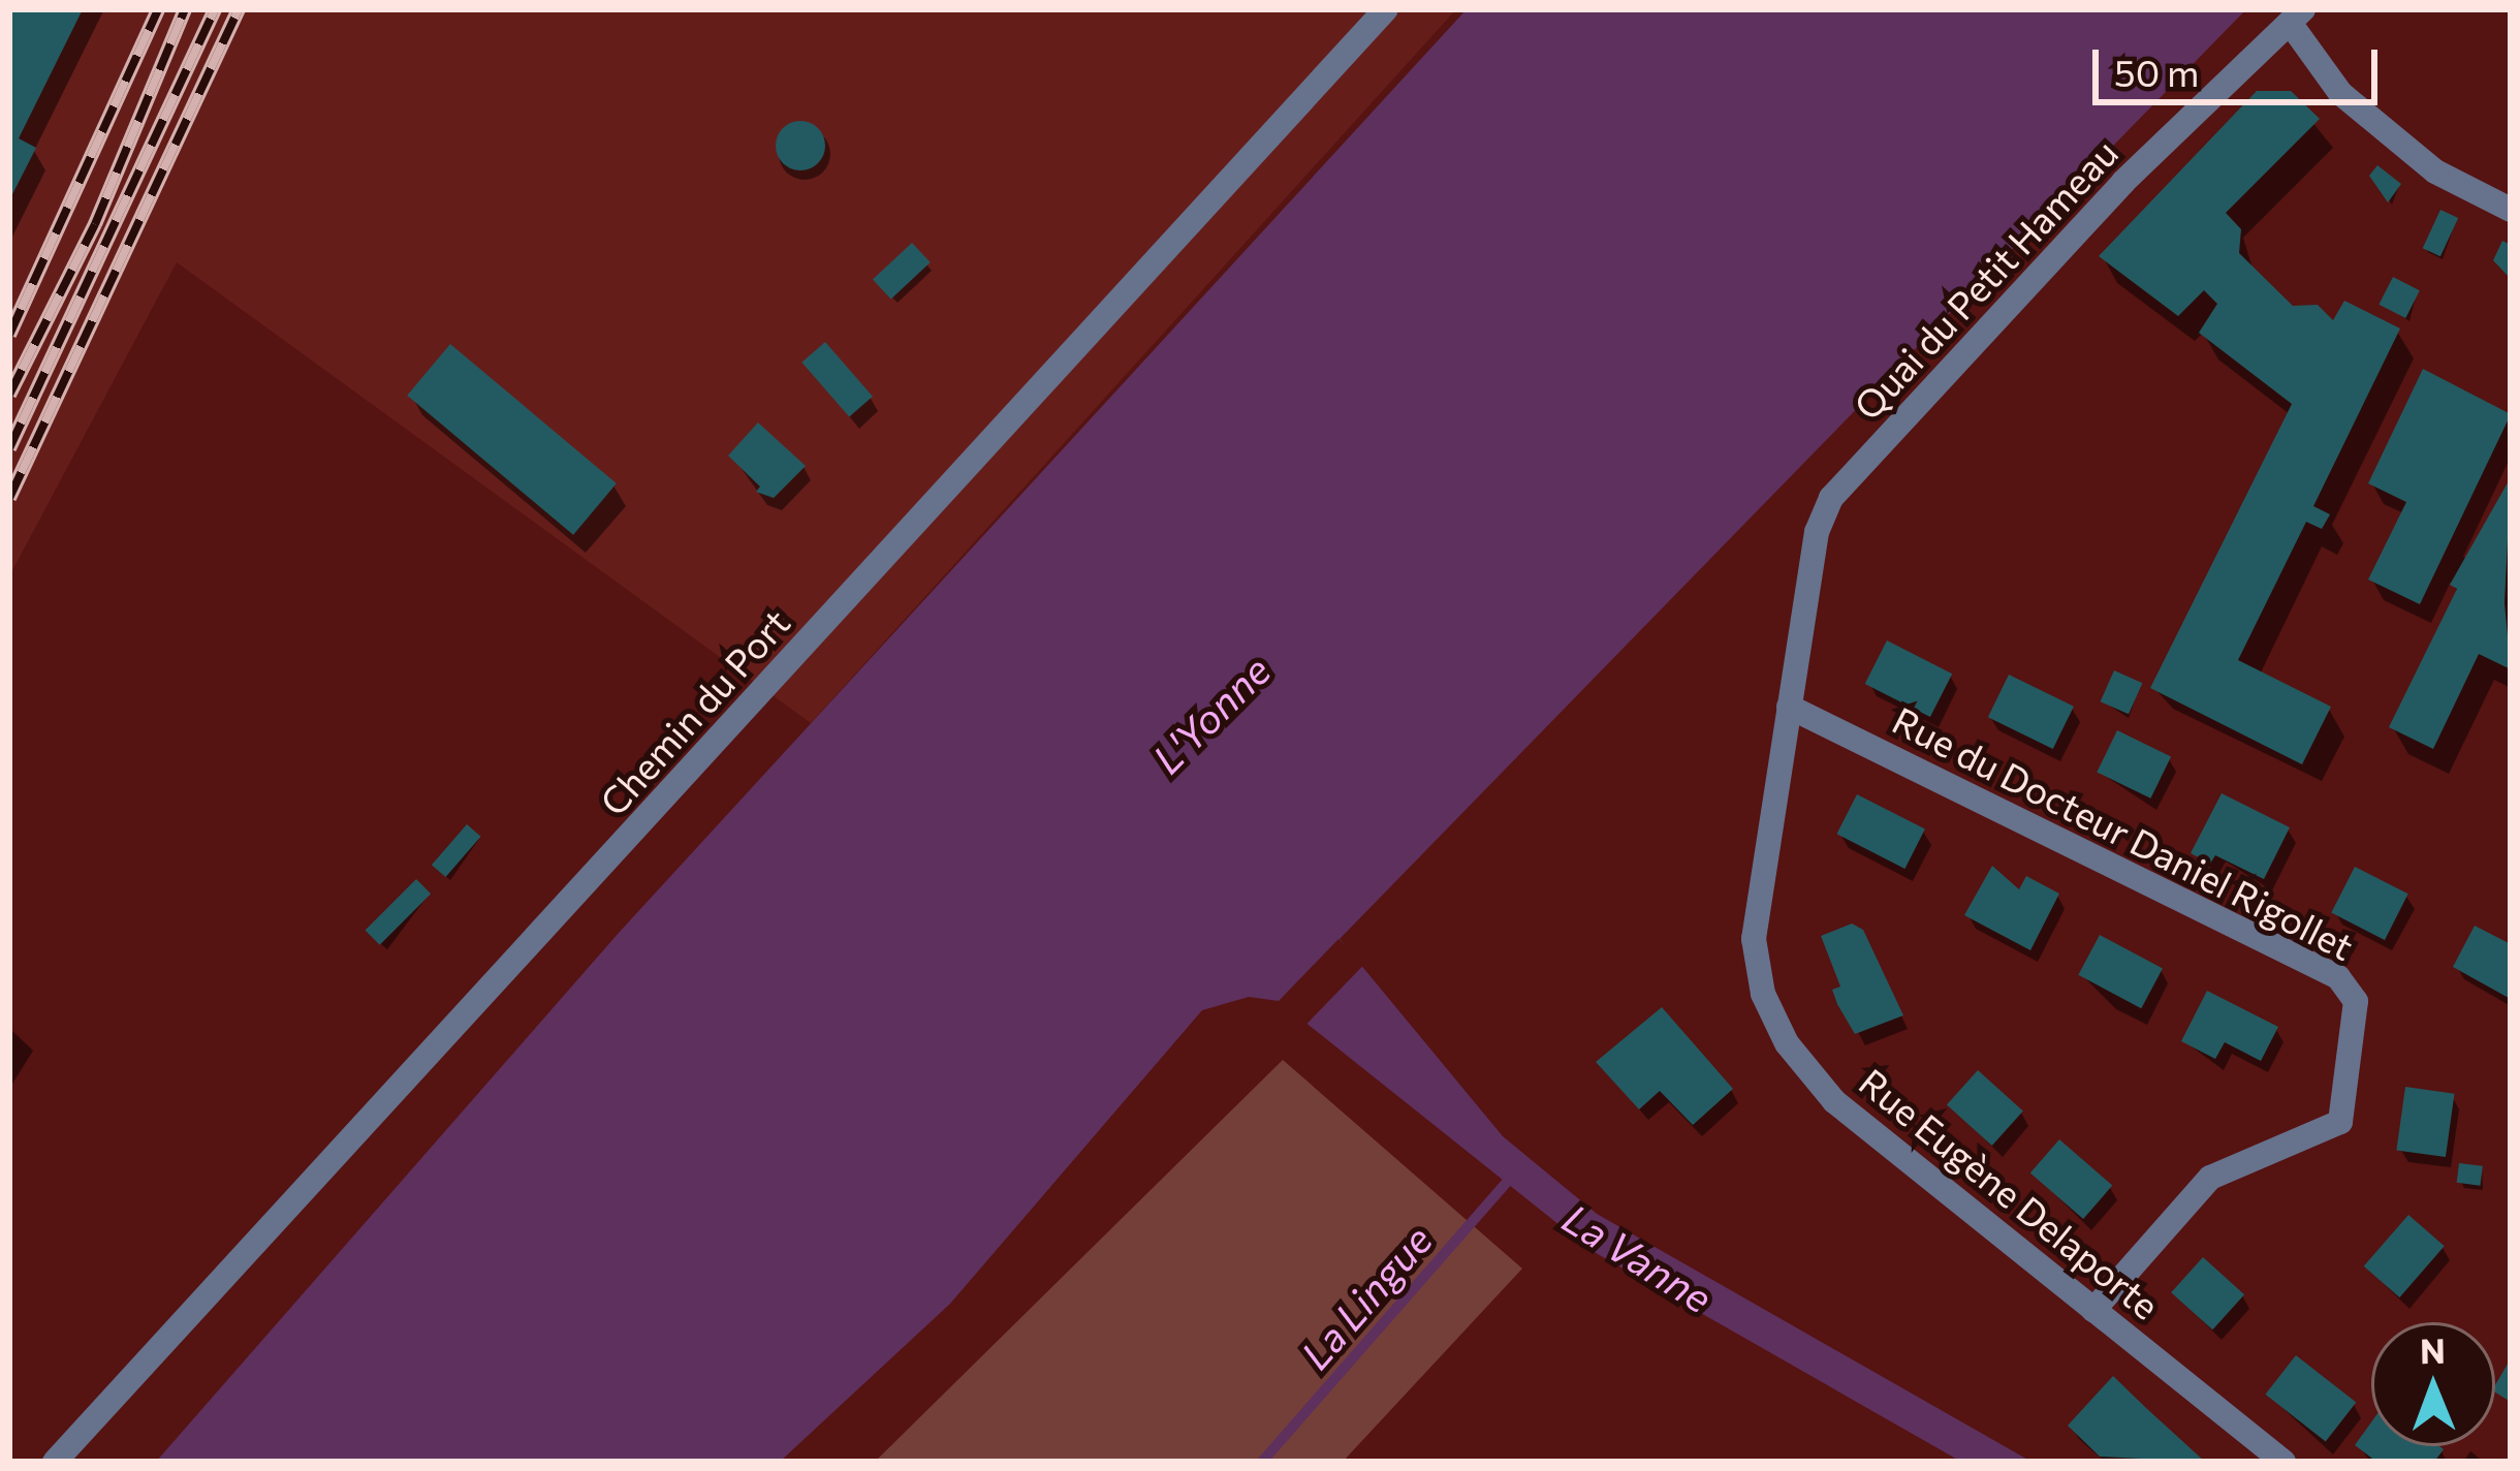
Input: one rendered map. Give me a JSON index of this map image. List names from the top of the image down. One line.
{"streets":{"street":["Quai du Petit Hameau","Chemin du Port","Rue du Docteur Daniel Rigollet","Rue Eugène Delaporte"]},"crossings":[["Quai du Petit Hameau","Rue Eugène Delaporte"],["Rue du Docteur Daniel Rigollet","Rue Eugène Delaporte"]],"water":["L'Yonne","La Vanne","La Lingue"],"scale_bar":"50 m","north":"top"}
